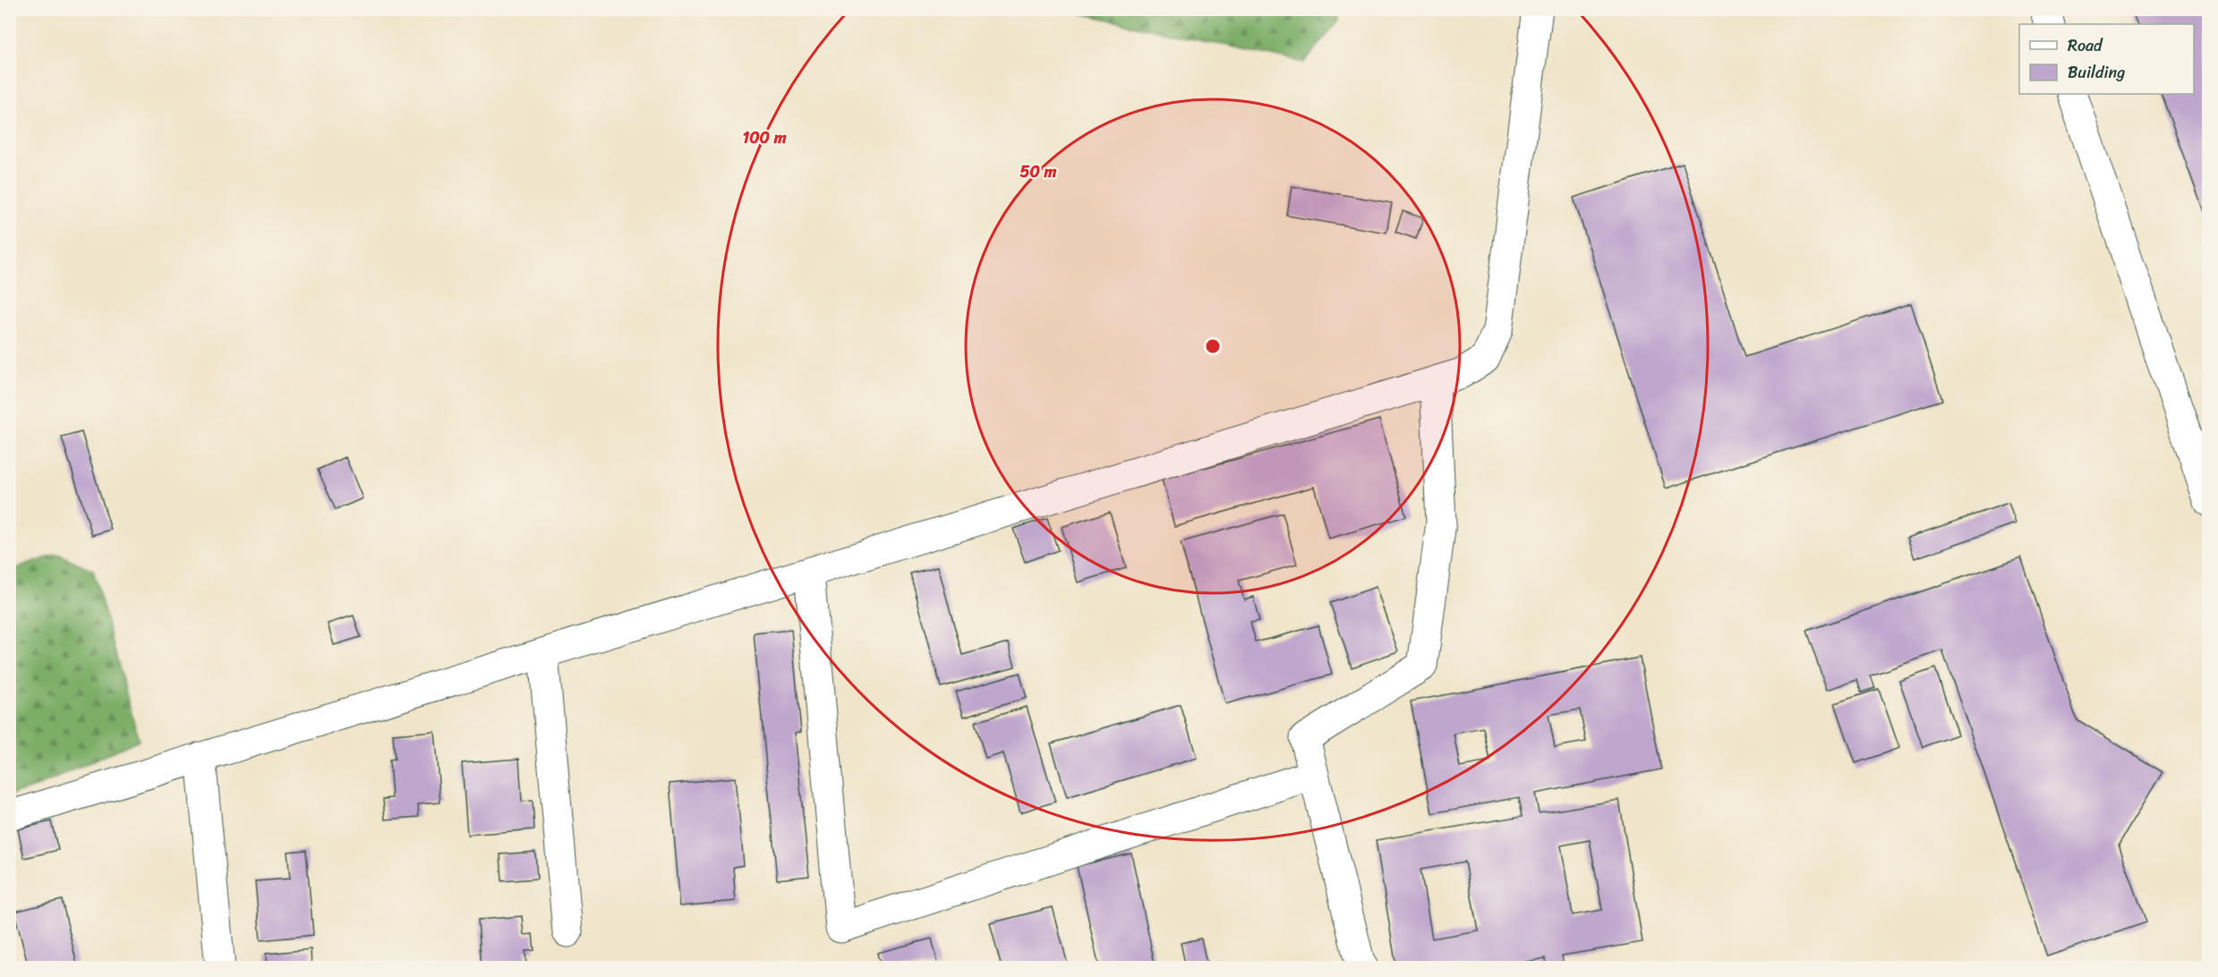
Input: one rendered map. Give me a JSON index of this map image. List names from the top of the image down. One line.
{"legend":["Road","Building"],"rings":["100 m","50 m"]}
